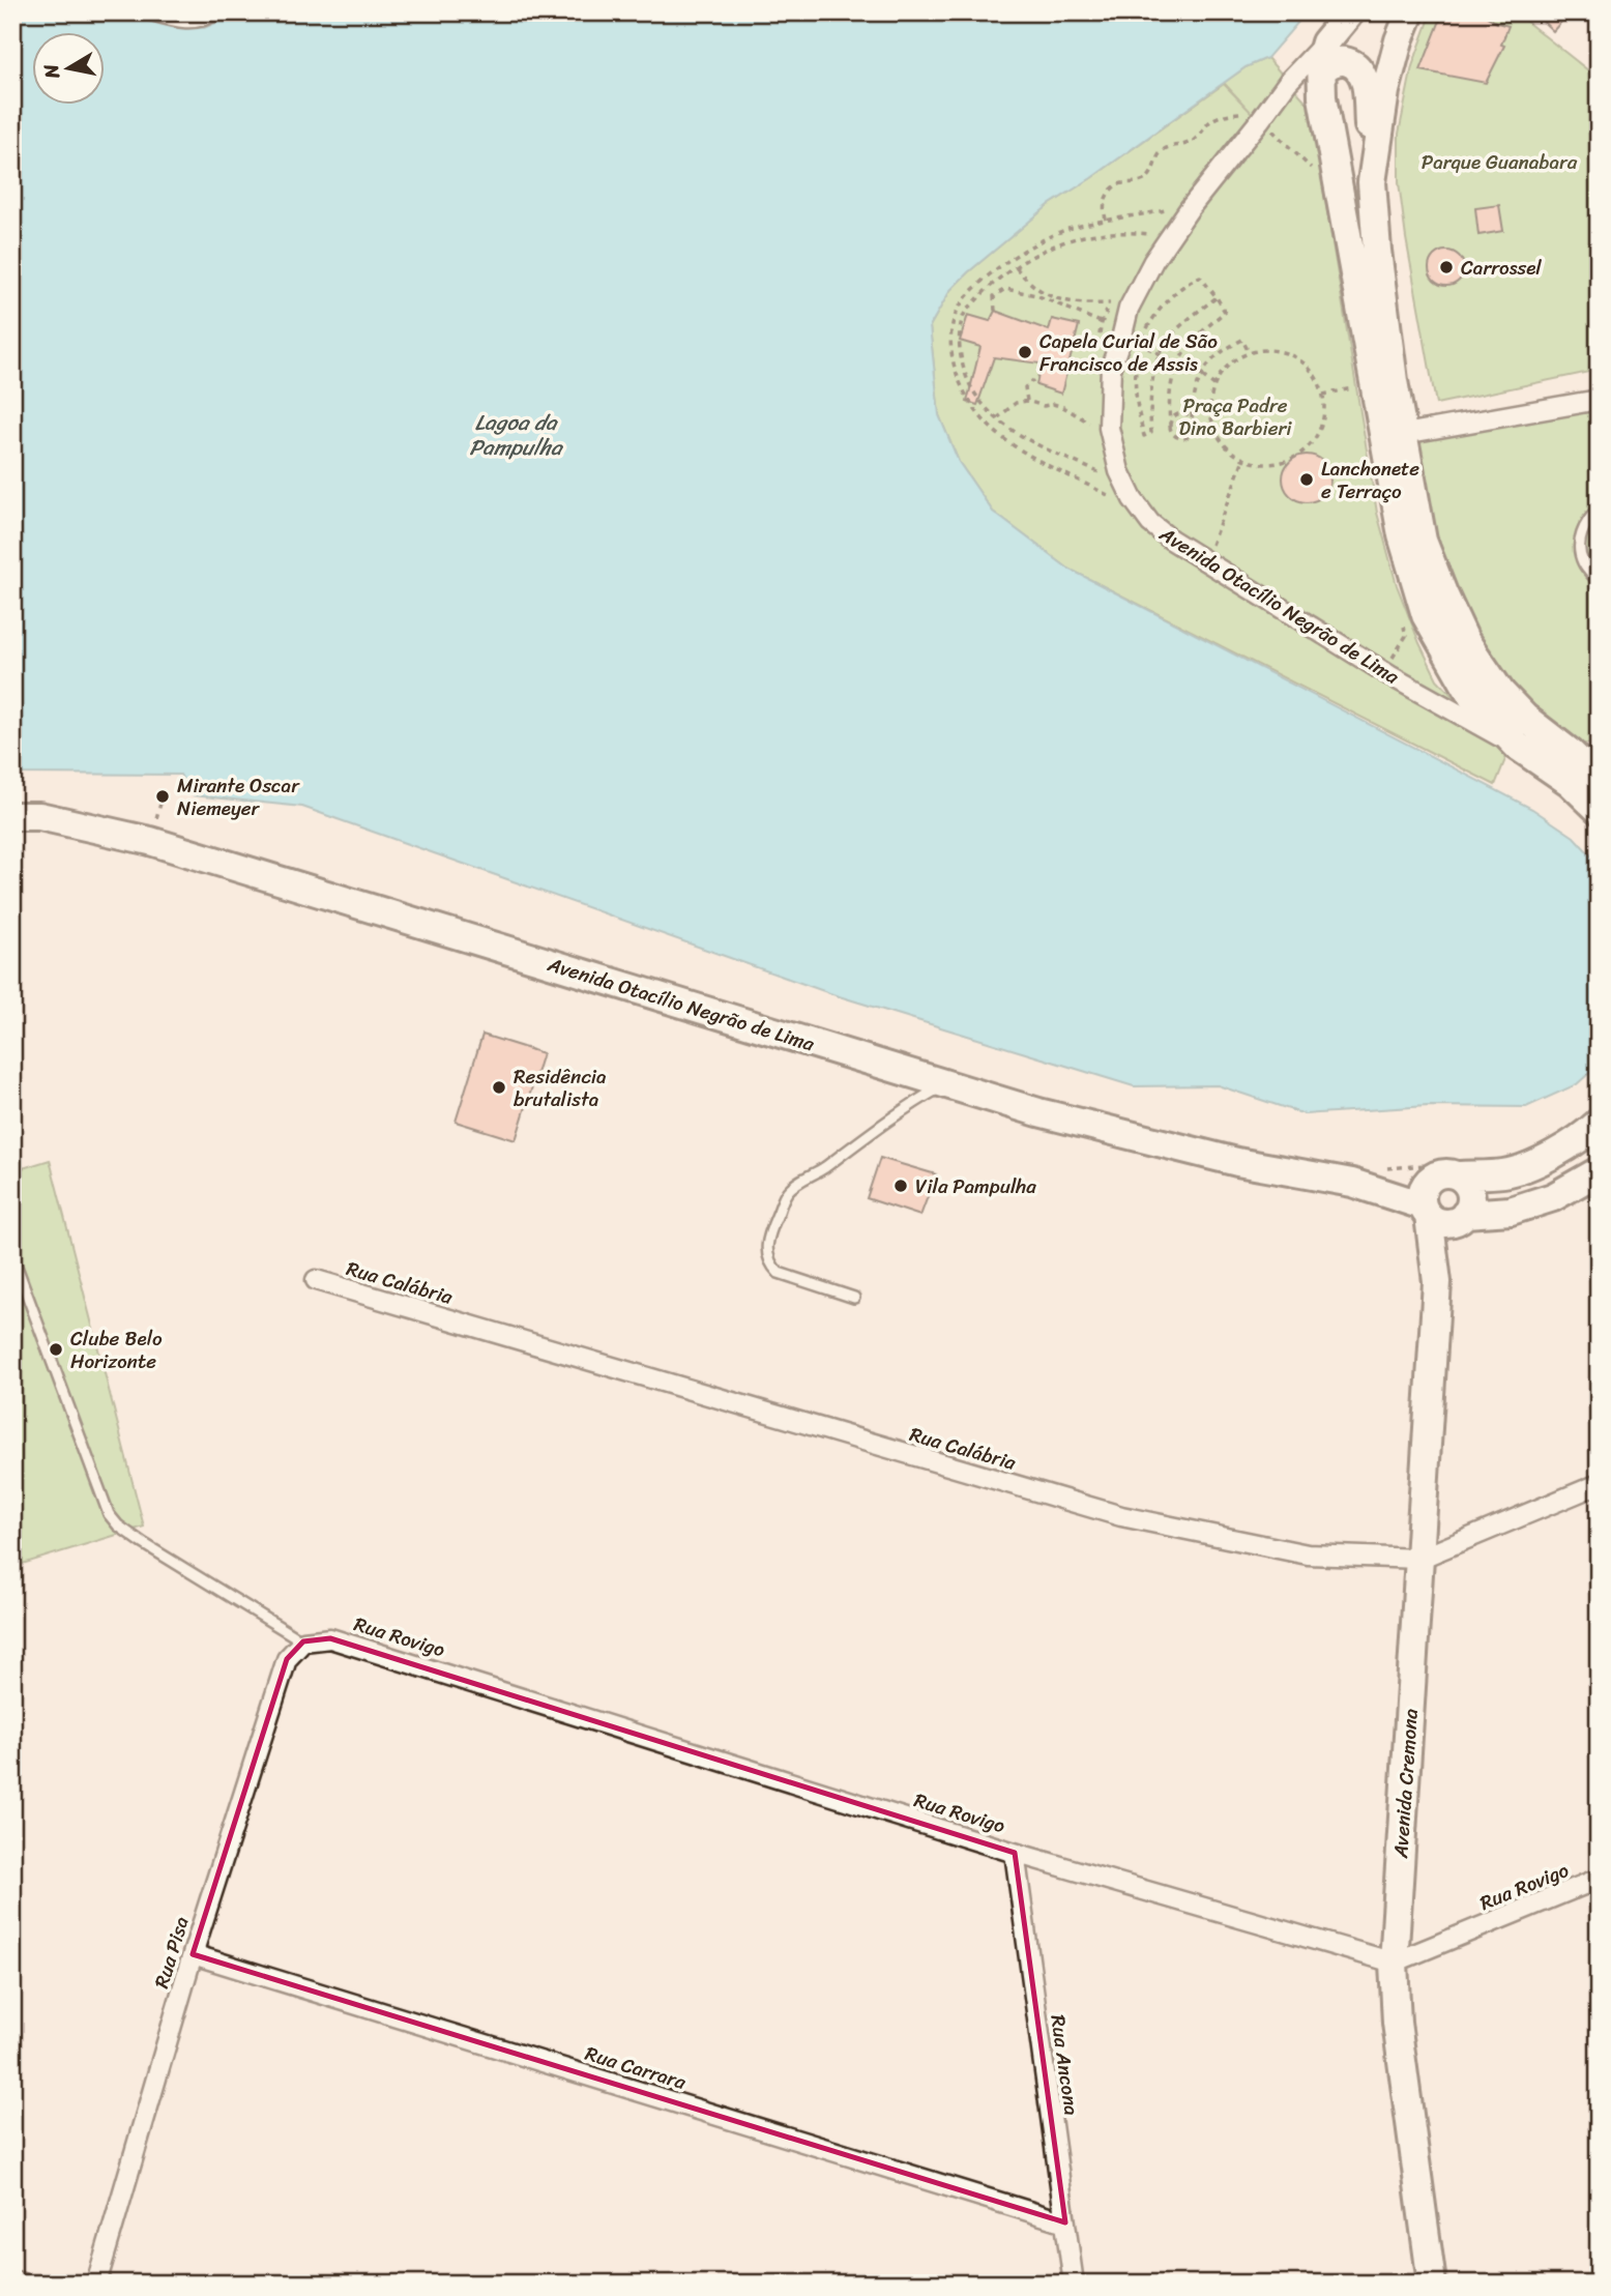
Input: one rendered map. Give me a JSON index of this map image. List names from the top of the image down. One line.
{"streets":{"street":["Avenida Otacílio Negrão de Lima","Rua Calábria","Rua Rovigo","Avenida Cremona","Rua Pisa","Rua Ancona","Rua Carrara"]},"crossings":[["Avenida Otacílio Negrão de Lima","Avenida Cremona"],["Rua Calábria","Avenida Cremona"],["Rua Rovigo","Avenida Cremona"],["Rua Rovigo","Rua Pisa"],["Rua Rovigo","Rua Ancona"],["Rua Pisa","Rua Carrara"],["Rua Ancona","Rua Carrara"]],"water":["Lagoa da Pampulha"],"parks":["Parque Guanabara","Praça Padre Dino Barbieri"],"places":["Carrossel","Capela Curial de São Francisco de Assis","Lanchonete e Terraço","Mirante Oscar Niemeyer","Residência brutalista","Vila Pampulha","Clube Belo Horizonte"],"north":"left"}
